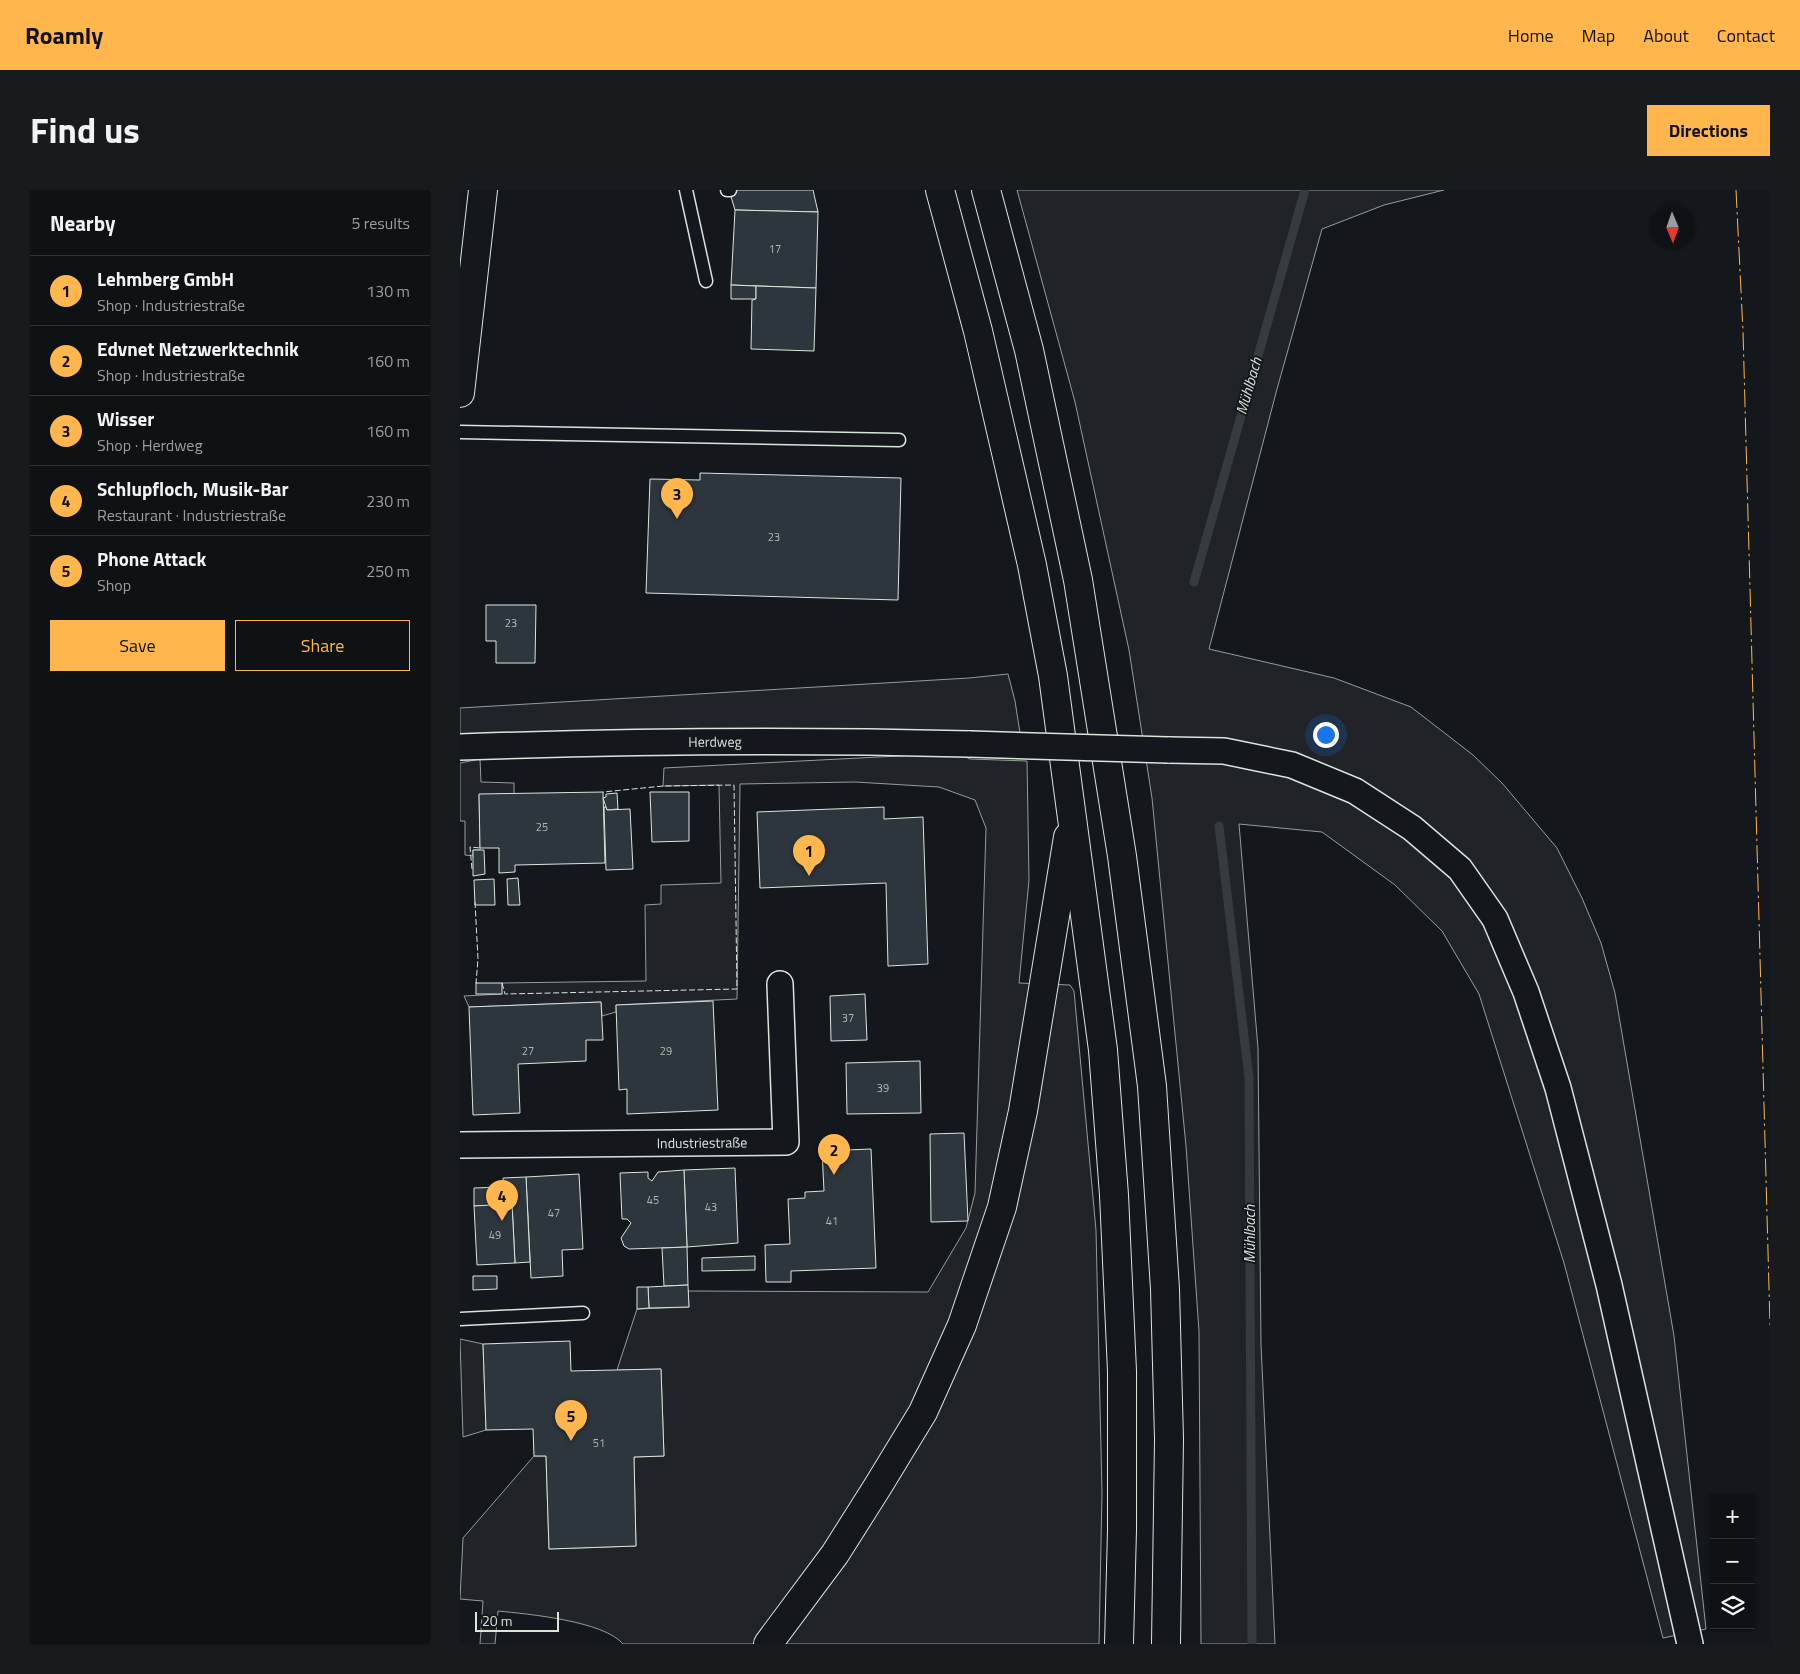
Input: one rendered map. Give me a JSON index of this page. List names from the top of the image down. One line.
{"streets":{"street":["Herdweg","Industriestraße"]},"water":["Mühlbach"],"house_numbers":["17","23","23","25","37","27","29","39","45","43","47","41","49","51"],"scale_bar":"20 m","north":"bottom","page":{"header":"Roamly","nav":["Home","Map","About","Contact"],"title":"Find us","buttons":["Directions",["Save","Share"]],"heading":["Nearby","5 results"],"list":[{"mark":"1","name":"Lehmberg GmbH","note":"Shop · Industriestraße","value":"130 m"},{"mark":"2","name":"Edvnet Netzwerktechnik","note":"Shop · Industriestraße","value":"160 m"},{"mark":"3","name":"Wisser","note":"Shop · Herdweg","value":"160 m"},{"mark":"4","name":"Schlupfloch, Musik-Bar","note":"Restaurant · Industriestraße","value":"230 m"},{"mark":"5","name":"Phone Attack","note":"Shop","value":"250 m"}],"pins":["3","1","2","4","5"],"map_buttons":["+","−"],"scale":"20 m"}}
